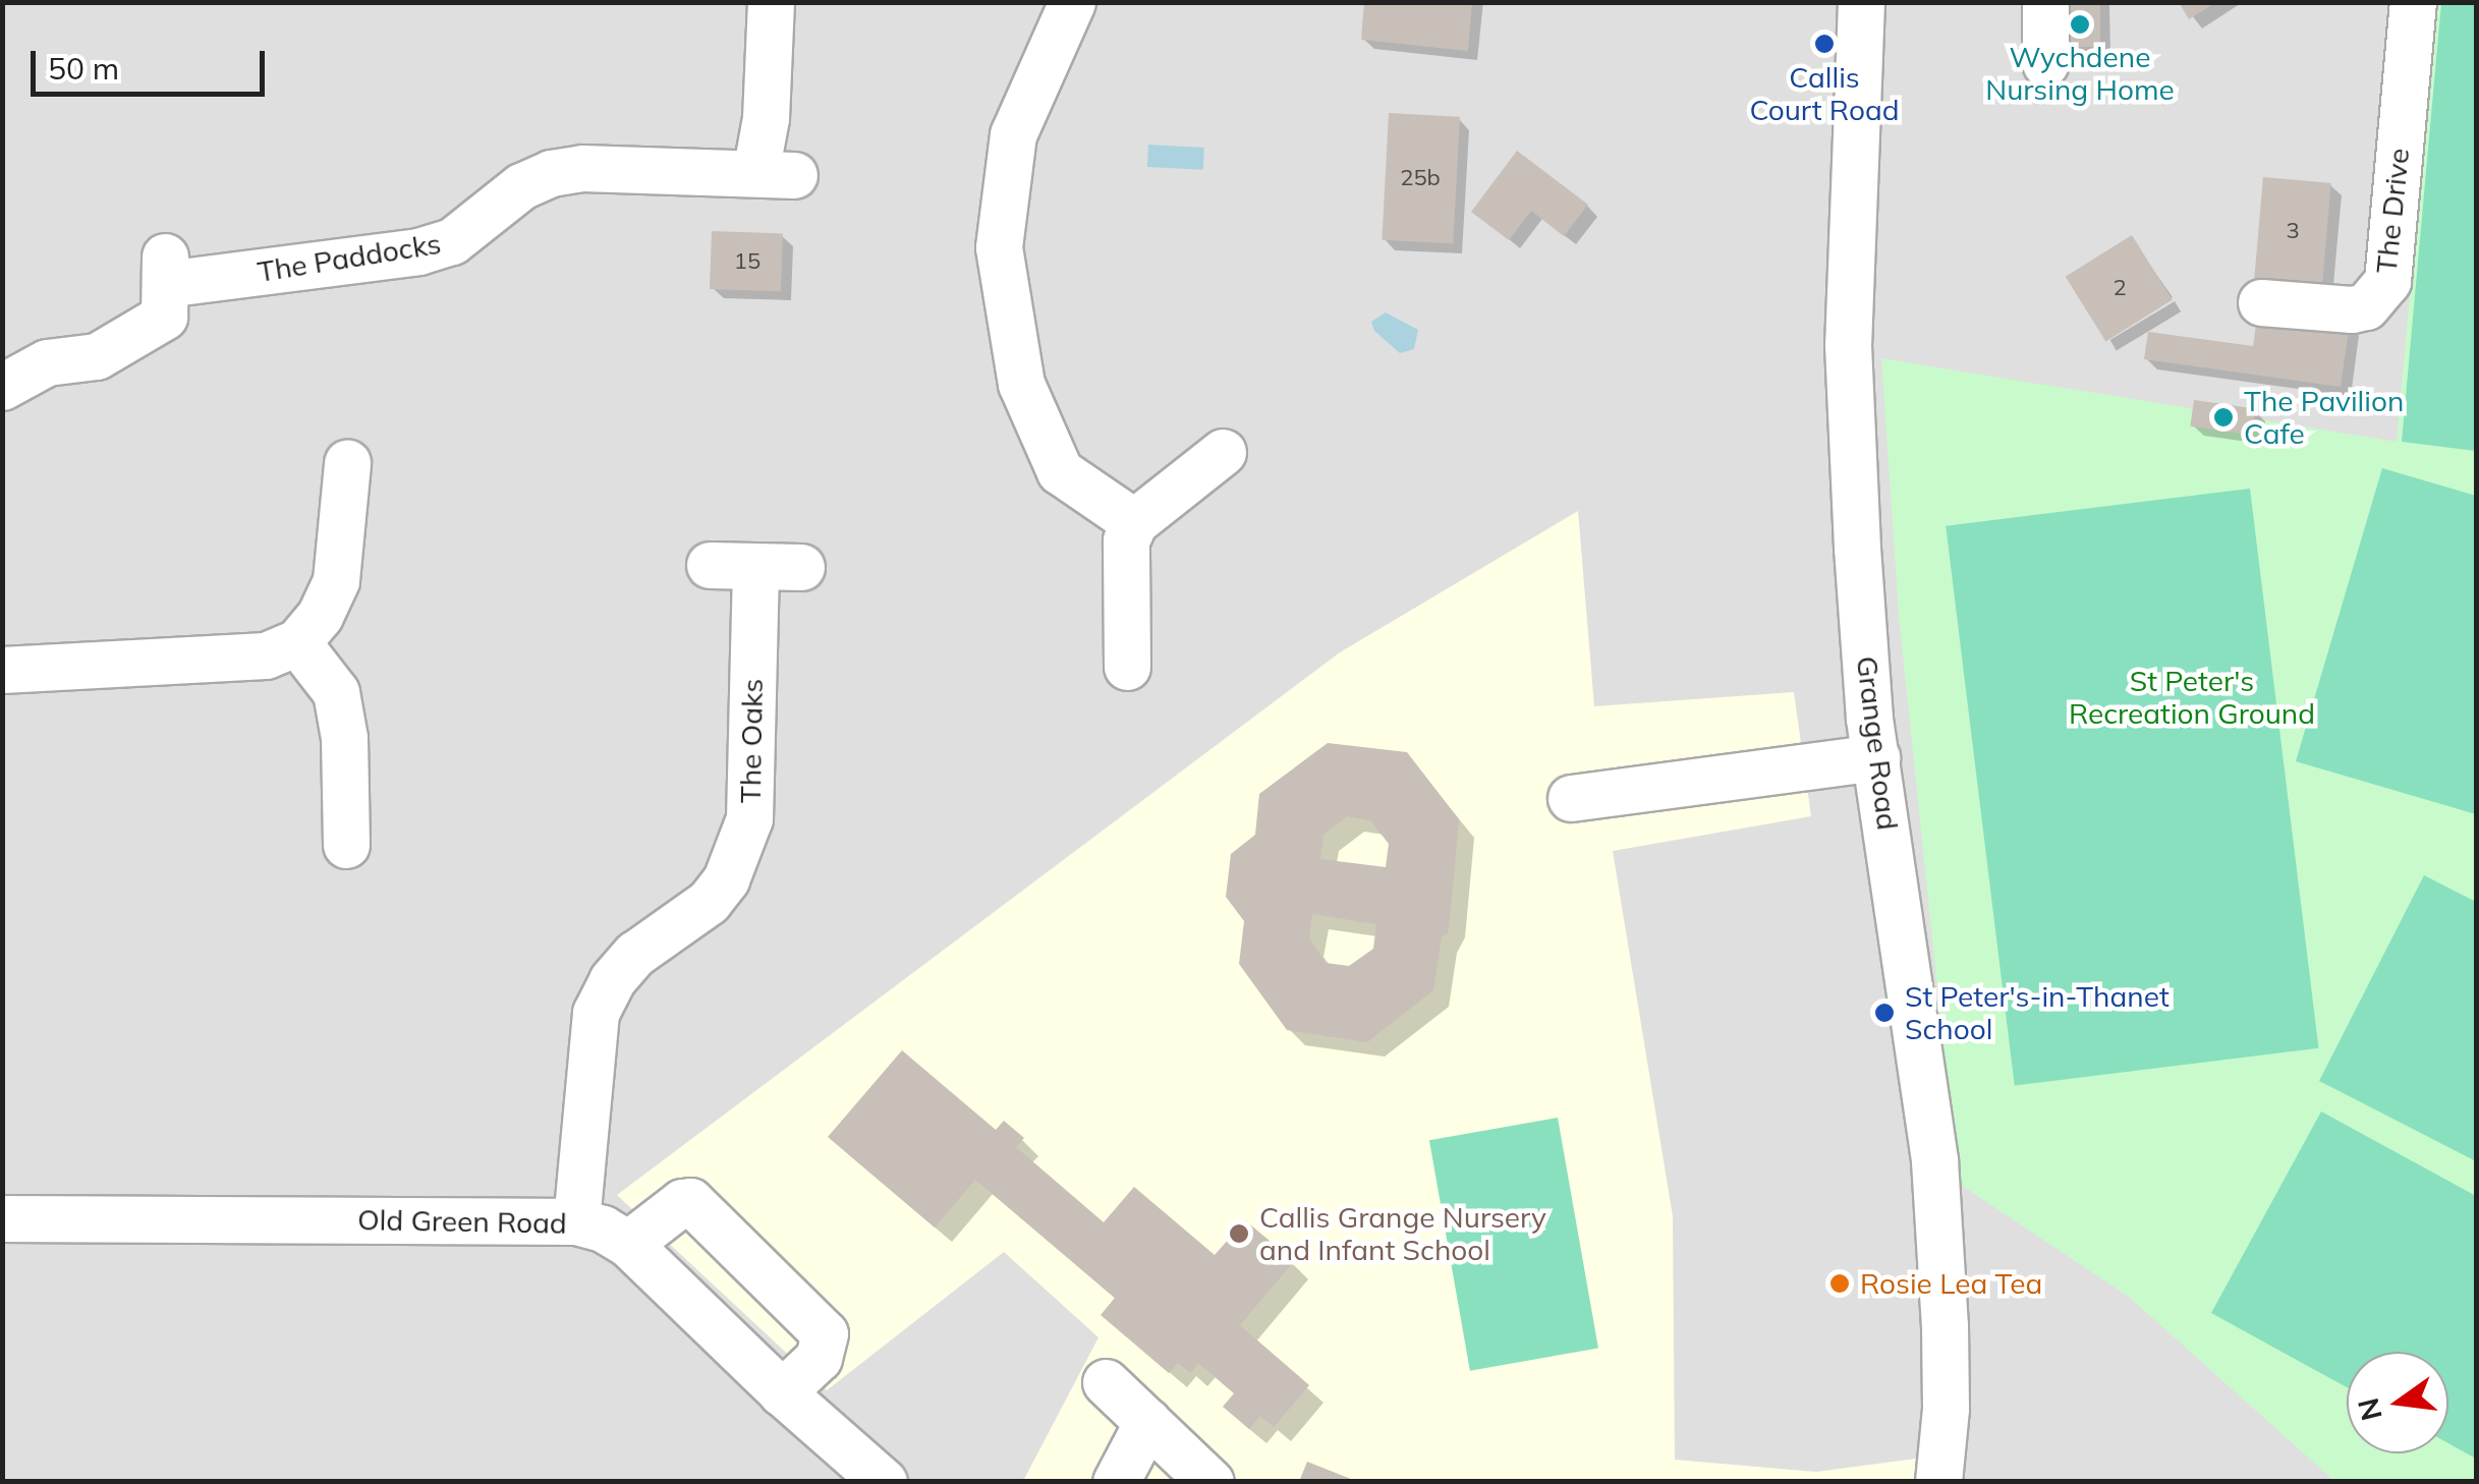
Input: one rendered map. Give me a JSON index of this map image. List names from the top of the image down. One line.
{"streets":{"street":["The Drive","The Paddocks","The Oaks","Grange Road","Old Green Road"]},"crossings":[["The Oaks","Old Green Road"]],"parks":["St Peter's Recreation Ground"],"places":["Wychdene Nursing Home","Callis Court Road","The Pavilion Cafe","St Peter's-in-Thanet School","Callis Grange Nursery and Infant School","Rosie Lea Tea"],"house_numbers":["25b","3","15","2"],"scale_bar":"50 m","north":"left"}
